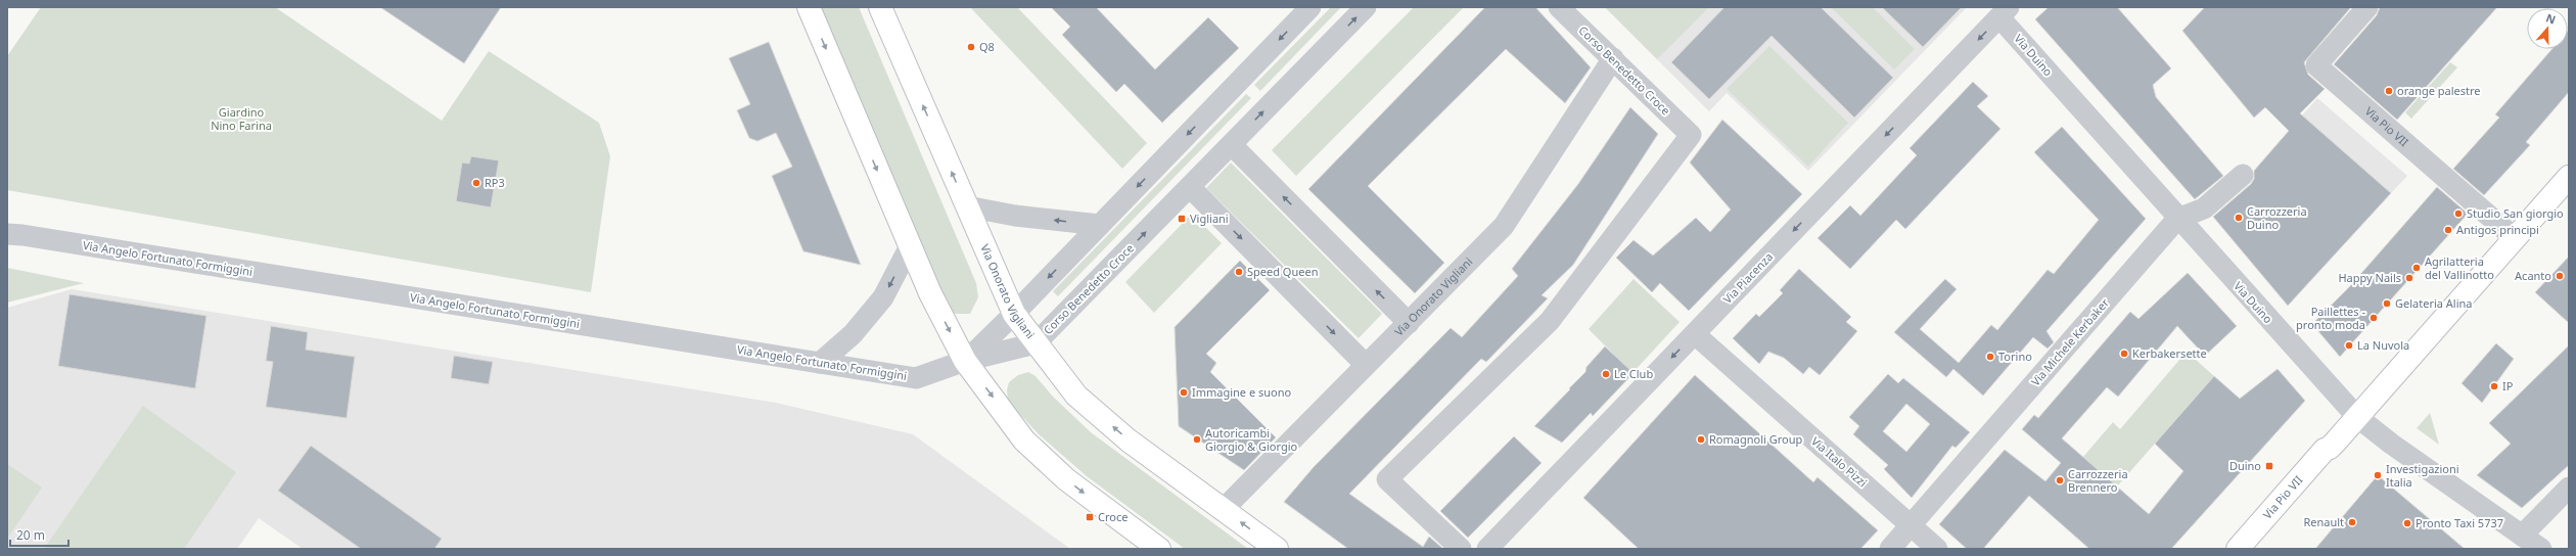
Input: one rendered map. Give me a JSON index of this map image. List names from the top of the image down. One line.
{"streets":{"main road":["Via Pio VII","Via Onorato Vigliani"],"street":["Via Duino","Corso Benedetto Croce","Via Angelo Fortunato Formiggini","Via Piacenza","Via Michele Kerbaker","Via Italo Pizzi"]},"crossings":[["Via Duino","Via Pio VII"],["Via Duino","Via Piacenza"],["Via Duino","Via Michele Kerbaker"],["Corso Benedetto Croce","Via Angelo Fortunato Formiggini"],["Corso Benedetto Croce","Via Onorato Vigliani"],["Via Piacenza","Via Italo Pizzi"],["Via Michele Kerbaker","Via Italo Pizzi"]],"one_way":["Via Piacenza"],"parks":["Giardino Nino Farina"],"places":{"other":["Q8","orange palestre","RP3","Studio San giorgio","Carrozzeria Duino","Antigos principi","Agrilatteria del Vallinotto","Speed Queen","Acanto","Happy Nails","Gelateria Alina","Paillettes - pronto moda","La Nuvola","Kerbakersette","Torino","Le Club","IP","Immagine e suono","Autoricambi Giorgio & Giorgio","Romagnoli Group","Investigazioni Italia","Carrozzeria Brennero","Renault","Pronto Taxi 5737"],"transit":["Vigliani","Duino","Croce"]},"scale_bar":"20 m","north":"top"}
